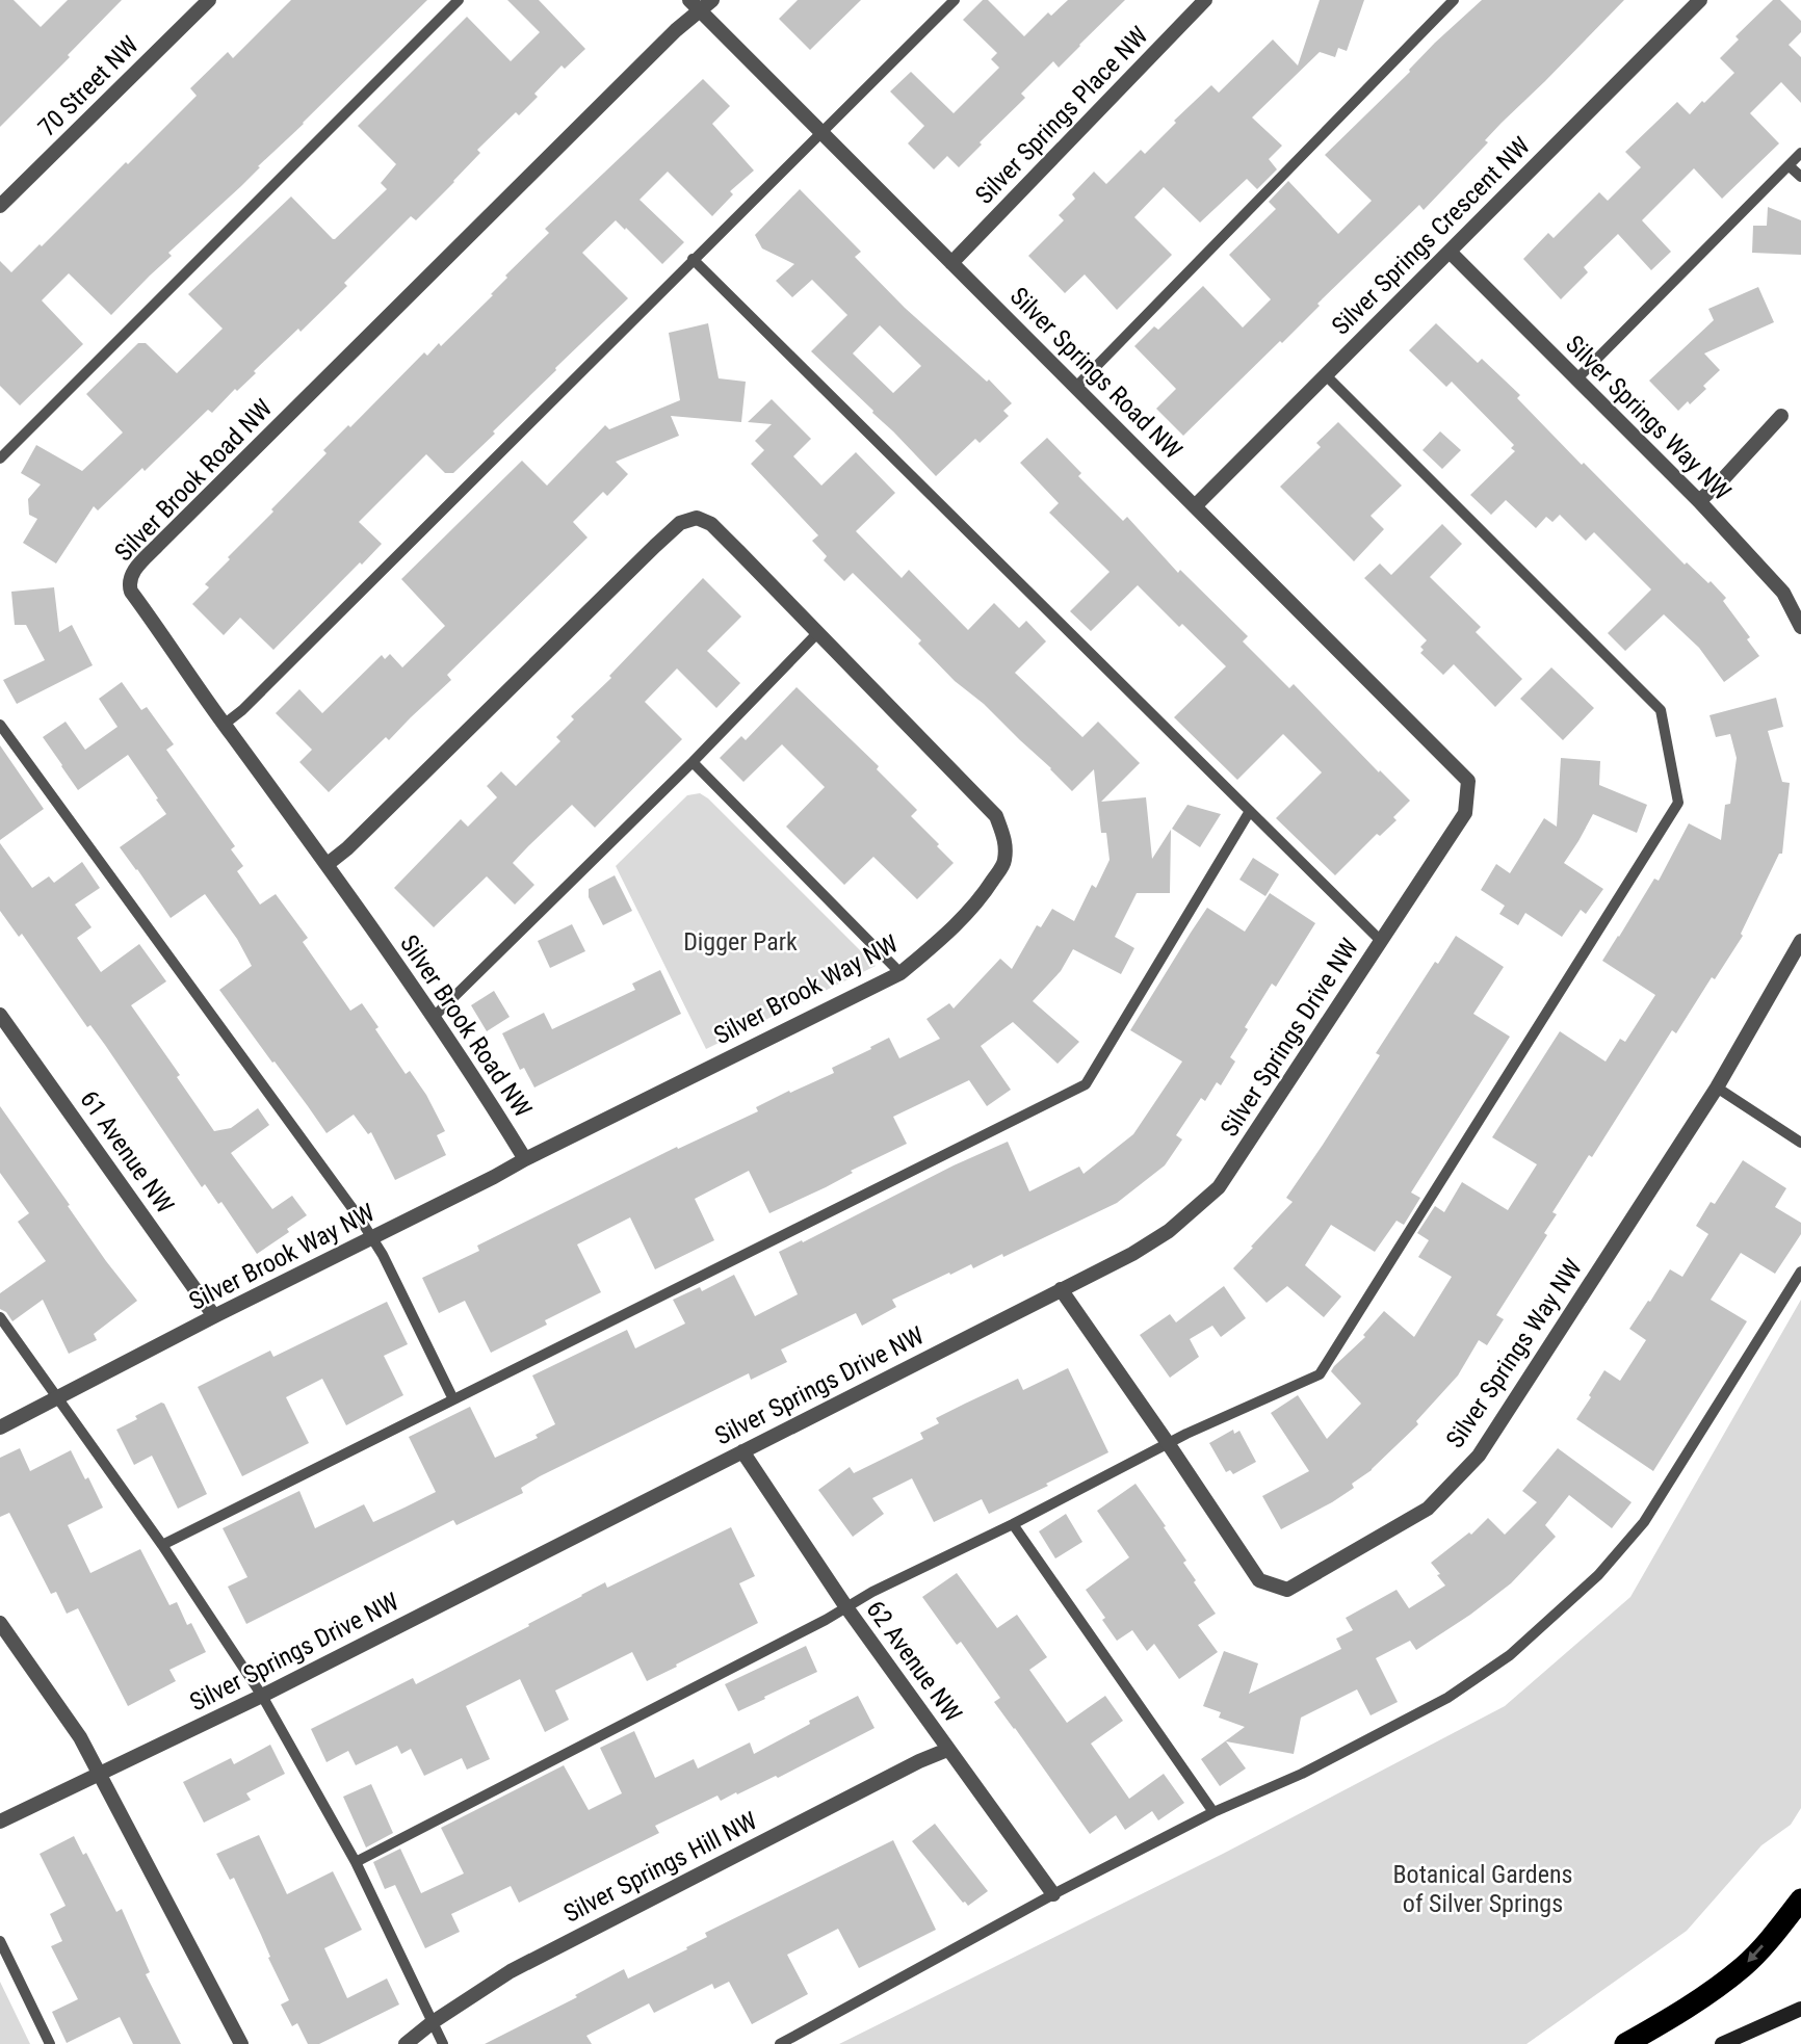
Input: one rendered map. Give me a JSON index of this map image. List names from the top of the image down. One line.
{"streets":{"street":["70 Street NW","Silver Springs Place NW","Silver Springs Crescent NW","Silver Springs Road NW","Silver Springs Way NW","Silver Brook Road NW","Silver Brook Way NW","Silver Springs Drive NW","61 Avenue NW","62 Avenue NW","Silver Springs Hill NW"]},"crossings":[["Silver Springs Place NW","Silver Springs Road NW"],["Silver Springs Crescent NW","Silver Springs Road NW"],["Silver Springs Crescent NW","Silver Springs Way NW"],["Silver Springs Road NW","Silver Brook Road NW"],["Silver Springs Road NW","Silver Springs Drive NW"],["Silver Springs Way NW","Silver Springs Drive NW"],["Silver Brook Road NW","Silver Brook Way NW"],["Silver Brook Way NW","61 Avenue NW"],["Silver Springs Drive NW","62 Avenue NW"],["62 Avenue NW","Silver Springs Hill NW"]],"parks":["Digger Park","Botanical Gardens of Silver Springs"]}
